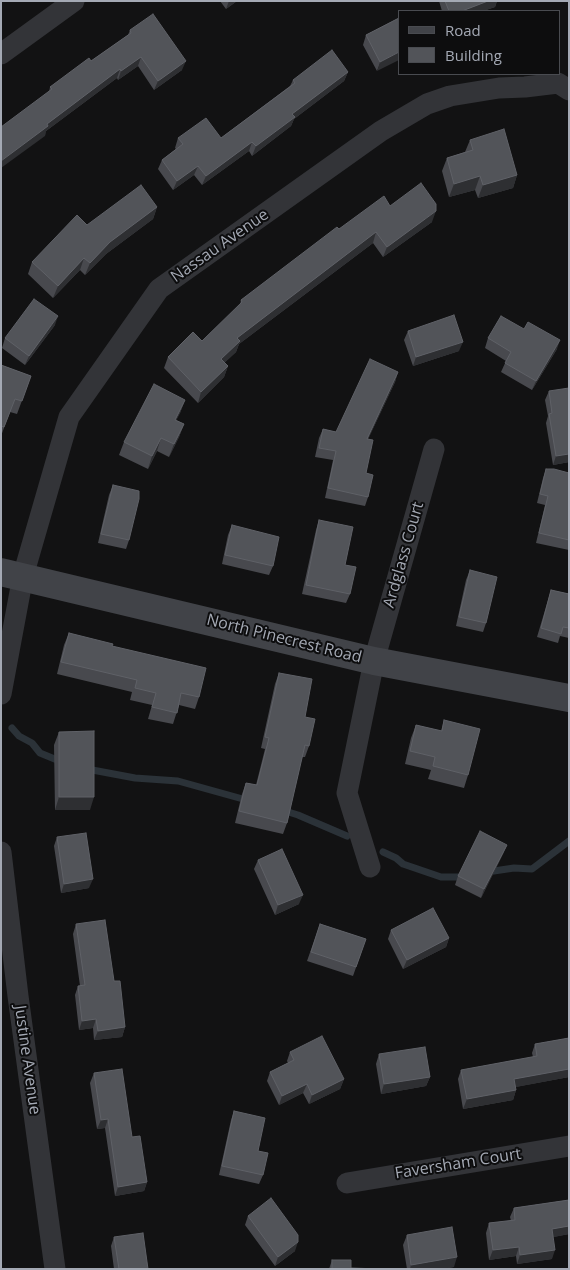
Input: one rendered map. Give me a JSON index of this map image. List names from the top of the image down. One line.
{"streets":{"street":["Nassau Avenue","Ardglass Court","North Pinecrest Road","Justine Avenue","Faversham Court"]},"crossings":[["Nassau Avenue","North Pinecrest Road"],["Ardglass Court","North Pinecrest Road"]],"legend":["Road","Building"]}
